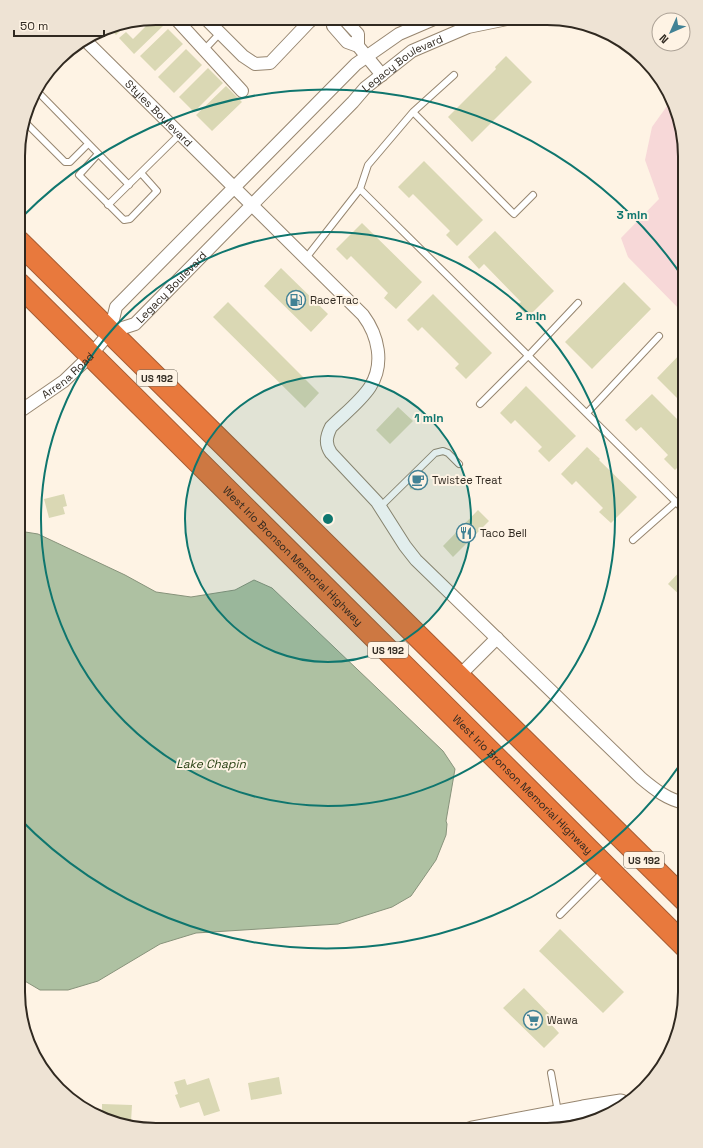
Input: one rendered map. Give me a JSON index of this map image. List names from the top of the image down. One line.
{"streets":{"highway":["US 192","West Irlo Bronson Memorial Highway"],"street":["Legacy Boulevard","Styles Boulevard","Arrena Road"]},"crossings":[["Legacy Boulevard","Styles Boulevard"],["Legacy Boulevard","Arrena Road"],["Legacy Boulevard","US 192"],["Arrena Road","US 192"],["Arrena Road","West Irlo Bronson Memorial Highway"]],"water":["Lake Chapin"],"places":{"fuel station":["RaceTrac"],"cafe":["Twistee Treat"],"restaurant":["Taco Bell"],"supermarket":["Wawa"]},"scale_bar":"50 m","north":"bottom left","rings":["3 min","2 min","1 min"]}
